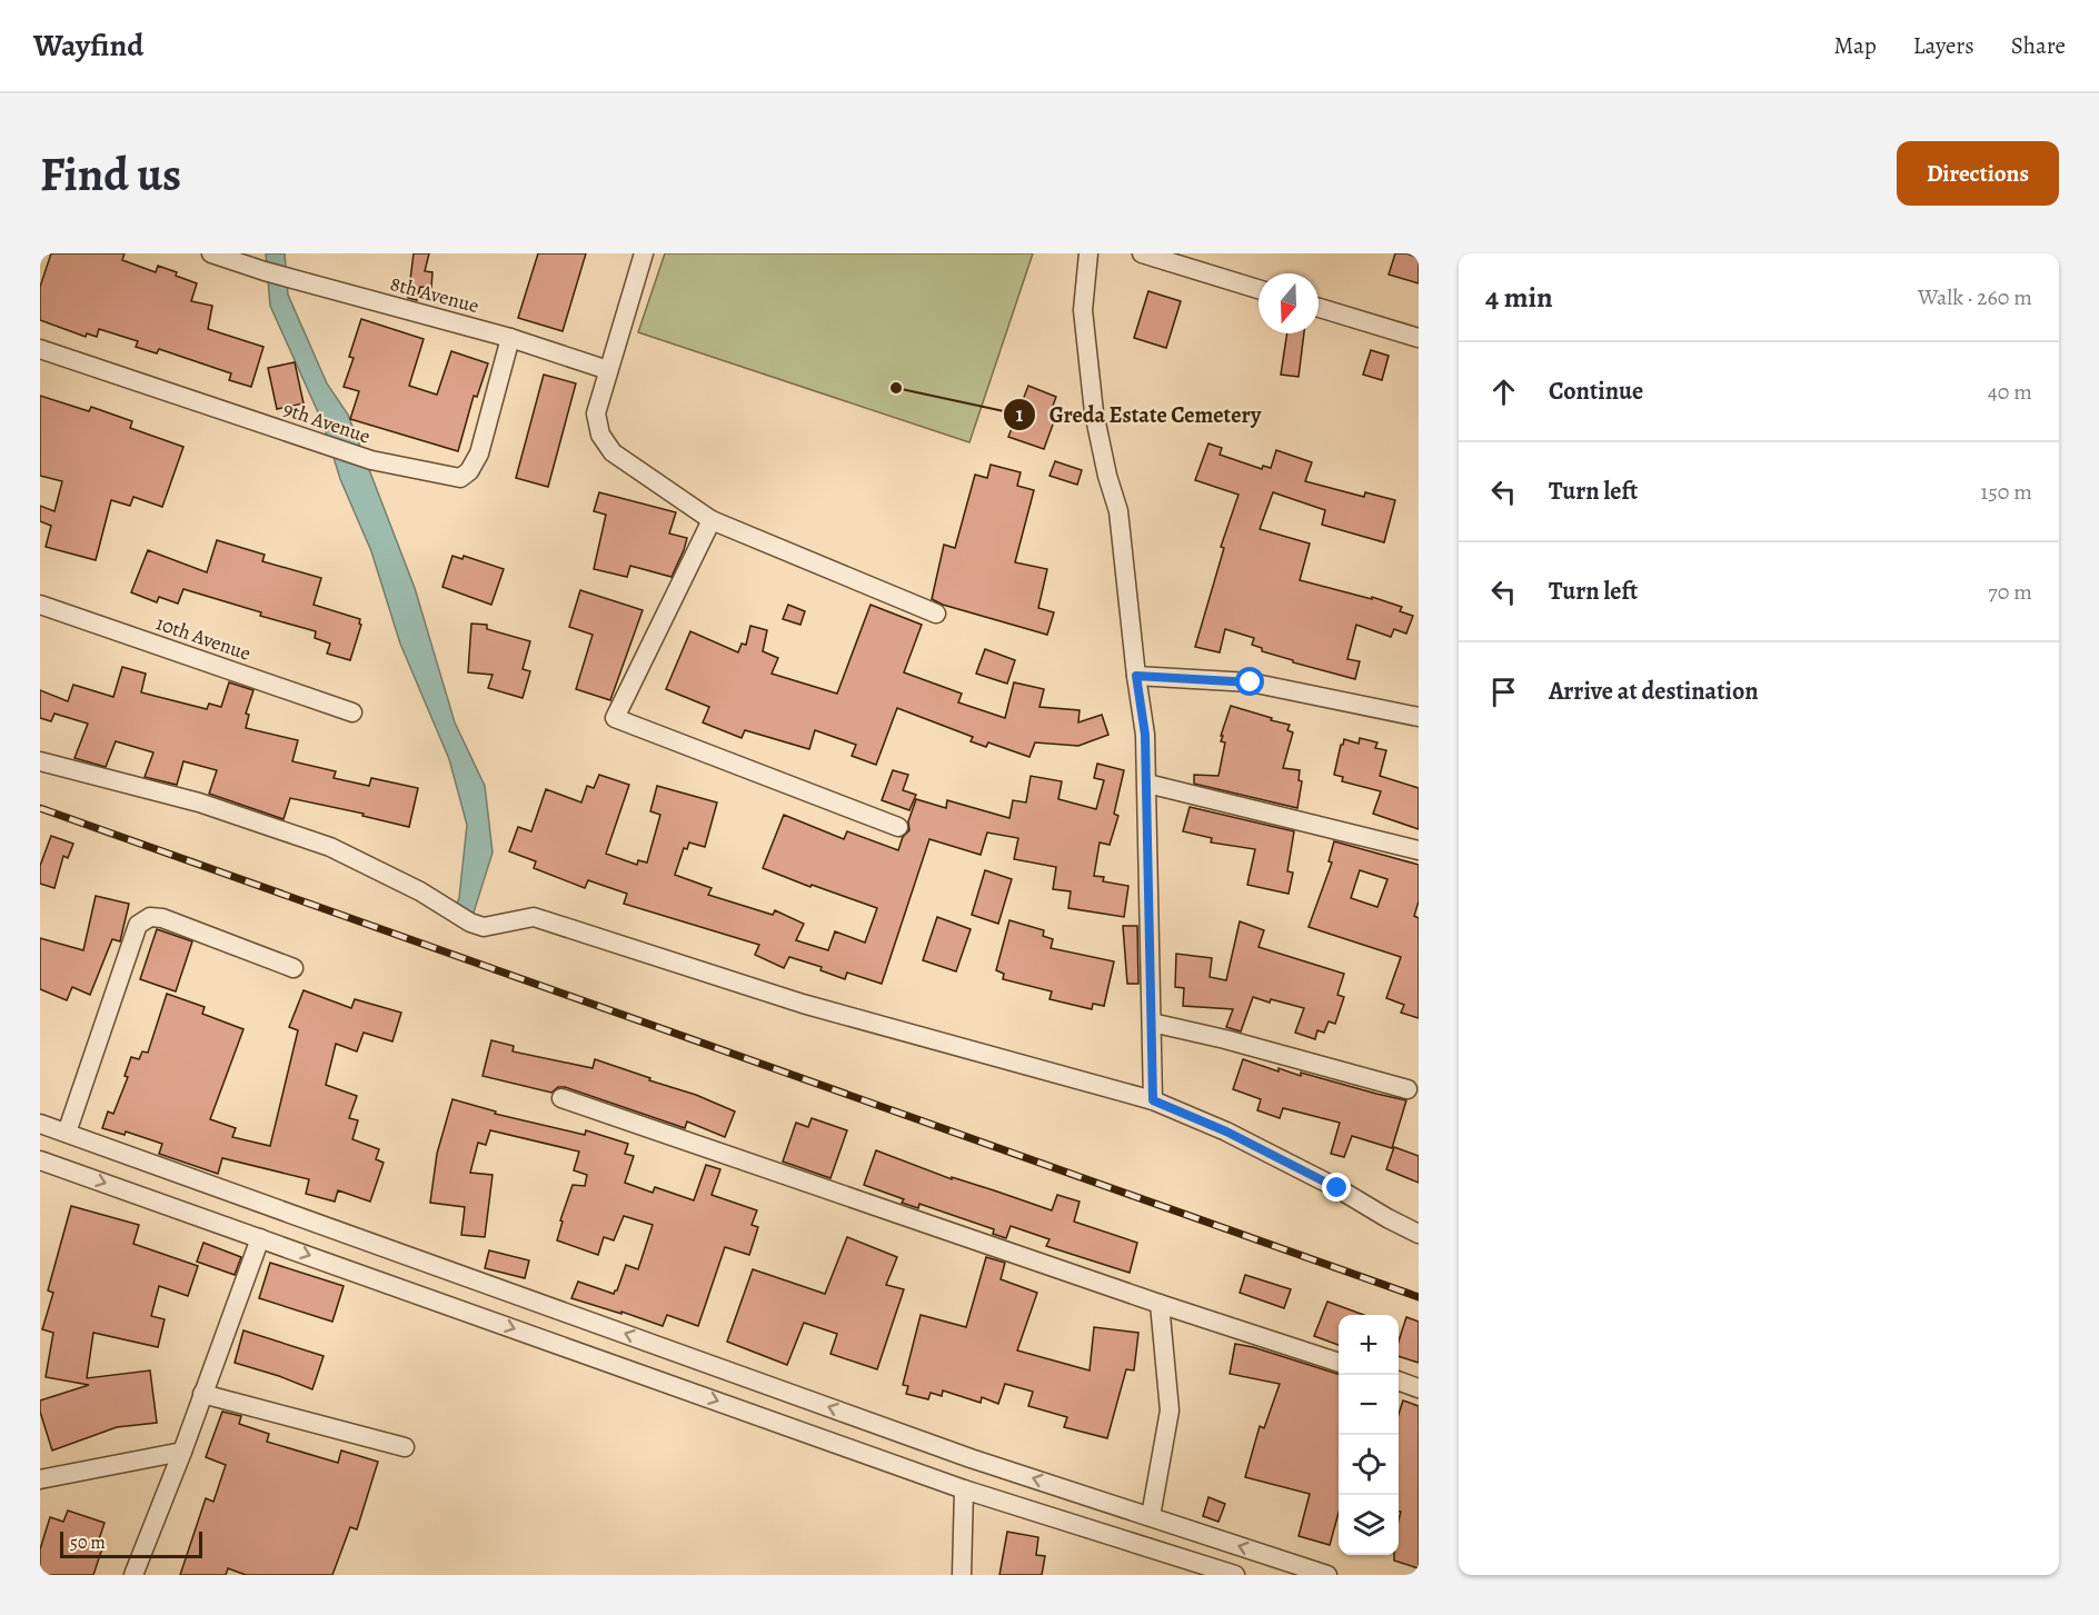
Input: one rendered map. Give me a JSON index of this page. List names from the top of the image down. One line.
{"streets":{"street":["8th Avenue","9th Avenue","10th Avenue"]},"crossings":[["8th Avenue","9th Avenue"]],"places":["Greda Estate Cemetery"],"scale_bar":"50 m","north":"bottom","page":{"header":"Wayfind","nav":["Map","Layers","Share"],"buttons":"Directions","title":"Find us","heading":["4 min","Walk · 260 m"],"list":[["Continue","40 m"],["Turn left","150 m"],["Turn left","70 m"],"Arrive at destination"],"map_buttons":["+","−"],"scale":"50 m"}}
